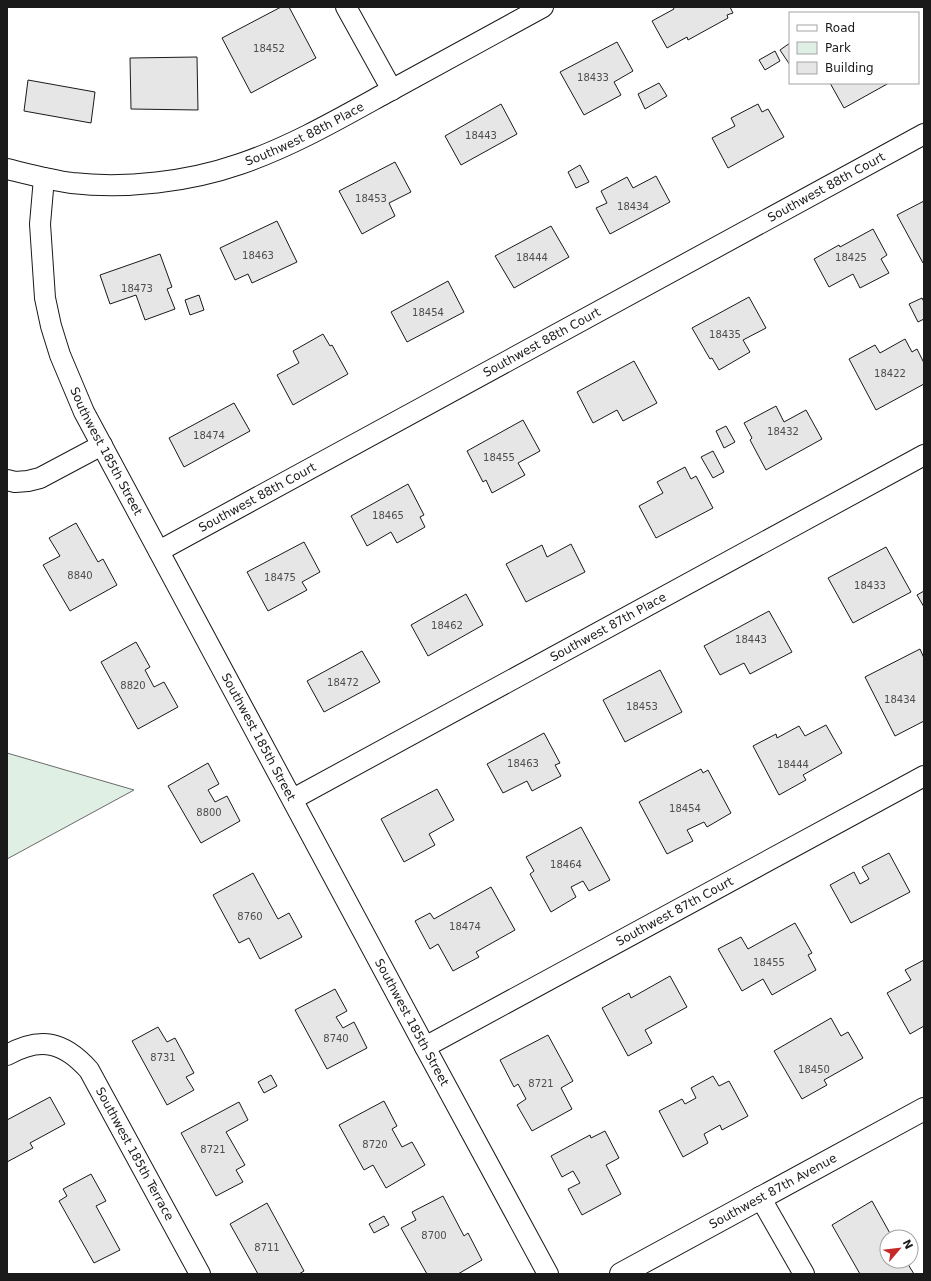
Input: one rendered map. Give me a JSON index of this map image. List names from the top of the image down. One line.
{"streets":{"street":["Southwest 88th Place","Southwest 88th Court","Southwest 185th Street","Southwest 87th Place","Southwest 87th Court","Southwest 185th Terrace","Southwest 87th Avenue"]},"crossings":[["Southwest 88th Place","Southwest 185th Street"],["Southwest 88th Court","Southwest 185th Street"],["Southwest 185th Street","Southwest 87th Place"],["Southwest 185th Street","Southwest 87th Court"]],"house_numbers":["18452","18433","18443","18453","18434","18463","18444","18425","18473","18454","18435","18422","18432","18474","18455","18465","8840","18475","18433","18462","18443","18472","8820","18434","18453","18463","18444","18454","8800","18464","8760","18474","18455","8740","8731","18450","8721","8720","8721","8700","8711"],"legend":["Road","Park","Building"],"north":"top right"}
